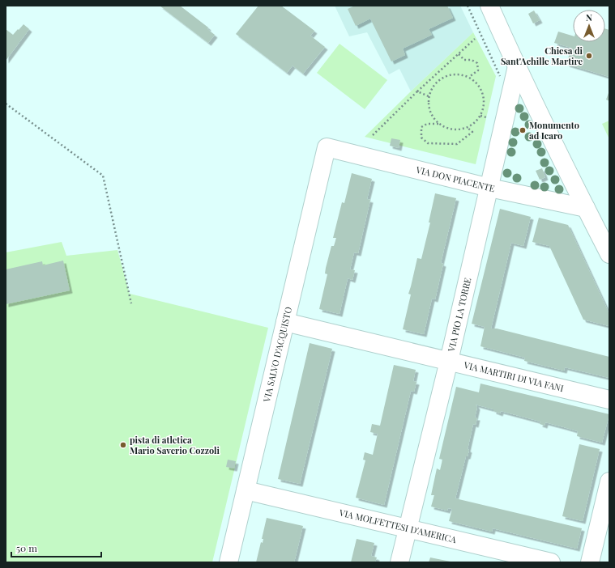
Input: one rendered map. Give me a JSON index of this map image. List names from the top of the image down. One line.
{"streets":{"street":["VIA DON PIACENTE","VIA PIO LA TORRE","VIA SALVO D'ACQUISTO","VIA MARTIRI DI VIA FANI","VIA MOLFETTESI D'AMERICA"]},"crossings":[["VIA DON PIACENTE","VIA PIO LA TORRE"],["VIA DON PIACENTE","VIA SALVO D'ACQUISTO"],["VIA PIO LA TORRE","VIA MARTIRI DI VIA FANI"],["VIA PIO LA TORRE","VIA MOLFETTESI D'AMERICA"],["VIA SALVO D'ACQUISTO","VIA MARTIRI DI VIA FANI"],["VIA SALVO D'ACQUISTO","VIA MOLFETTESI D'AMERICA"]],"places":["Chiesa di Sant'Achille Martire","Monumento ad Icaro","pista di atletica Mario Saverio Cozzoli"],"scale_bar":"50 m","north":"top"}
